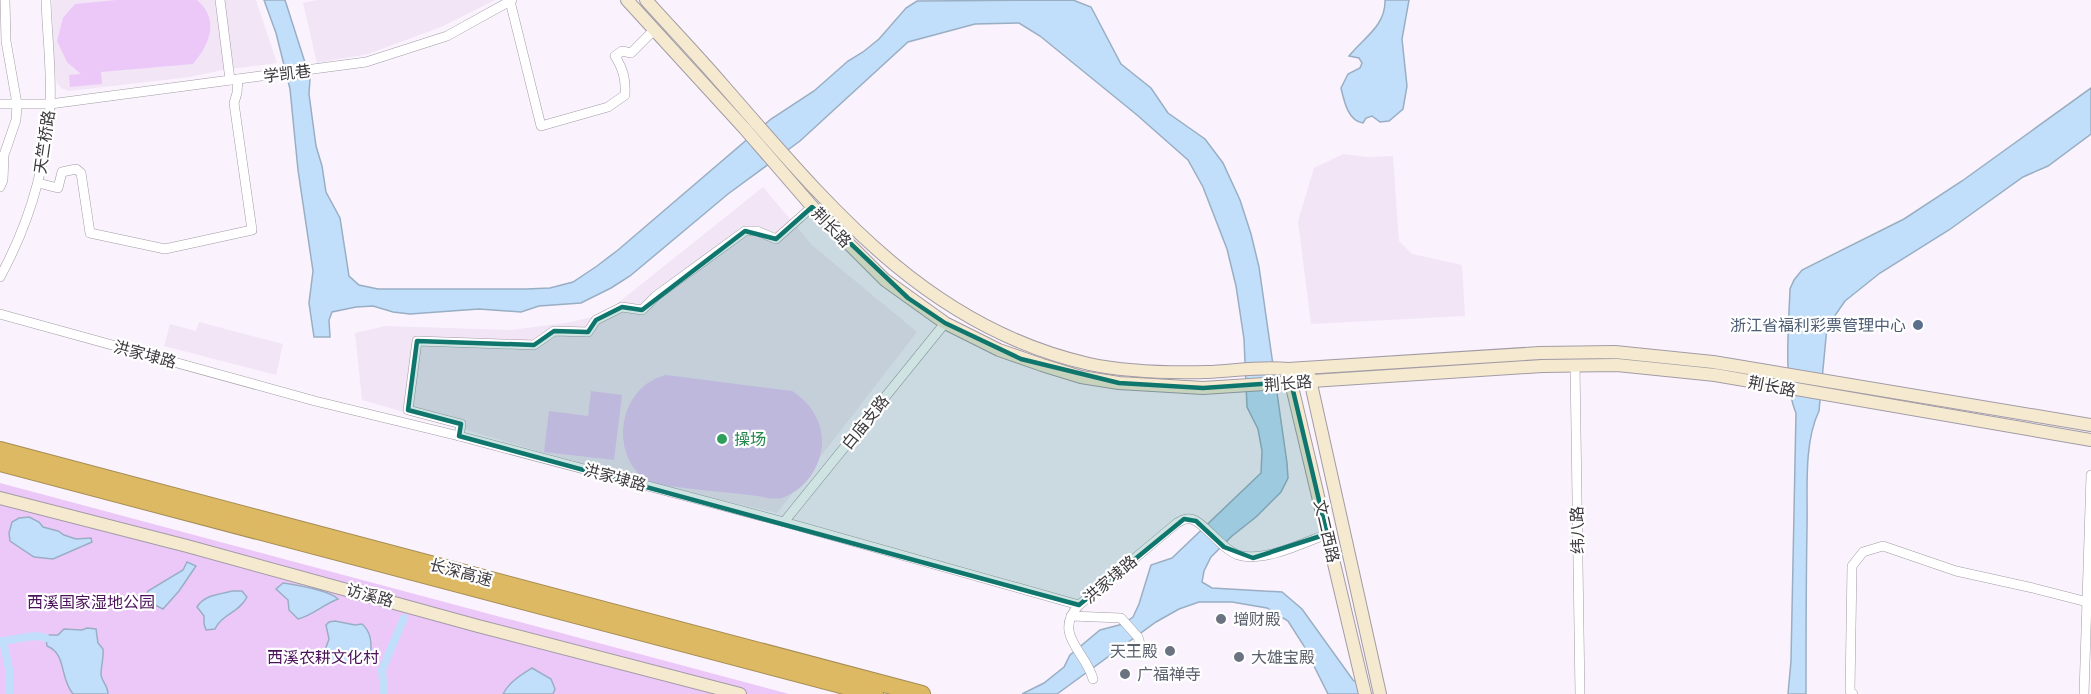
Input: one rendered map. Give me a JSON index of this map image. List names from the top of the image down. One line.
{"streets":{"highway":["长深高速"],"main road":["荆长路","文二西路","访溪路"],"street":["学凯巷","天竺桥路","洪家埭路","白庙支路","纬八路"]},"crossings":[["学凯巷","天竺桥路"],["荆长路","白庙支路"],["荆长路","纬八路"],["荆长路","文二西路"],["洪家埭路","白庙支路"],["洪家埭路","文二西路"]],"parks":["西溪国家湿地公园","西溪农耕文化村"],"places":["浙江省福利彩票管理中心","操场","增财殿","天王殿","大雄宝殿","广福禅寺"]}
